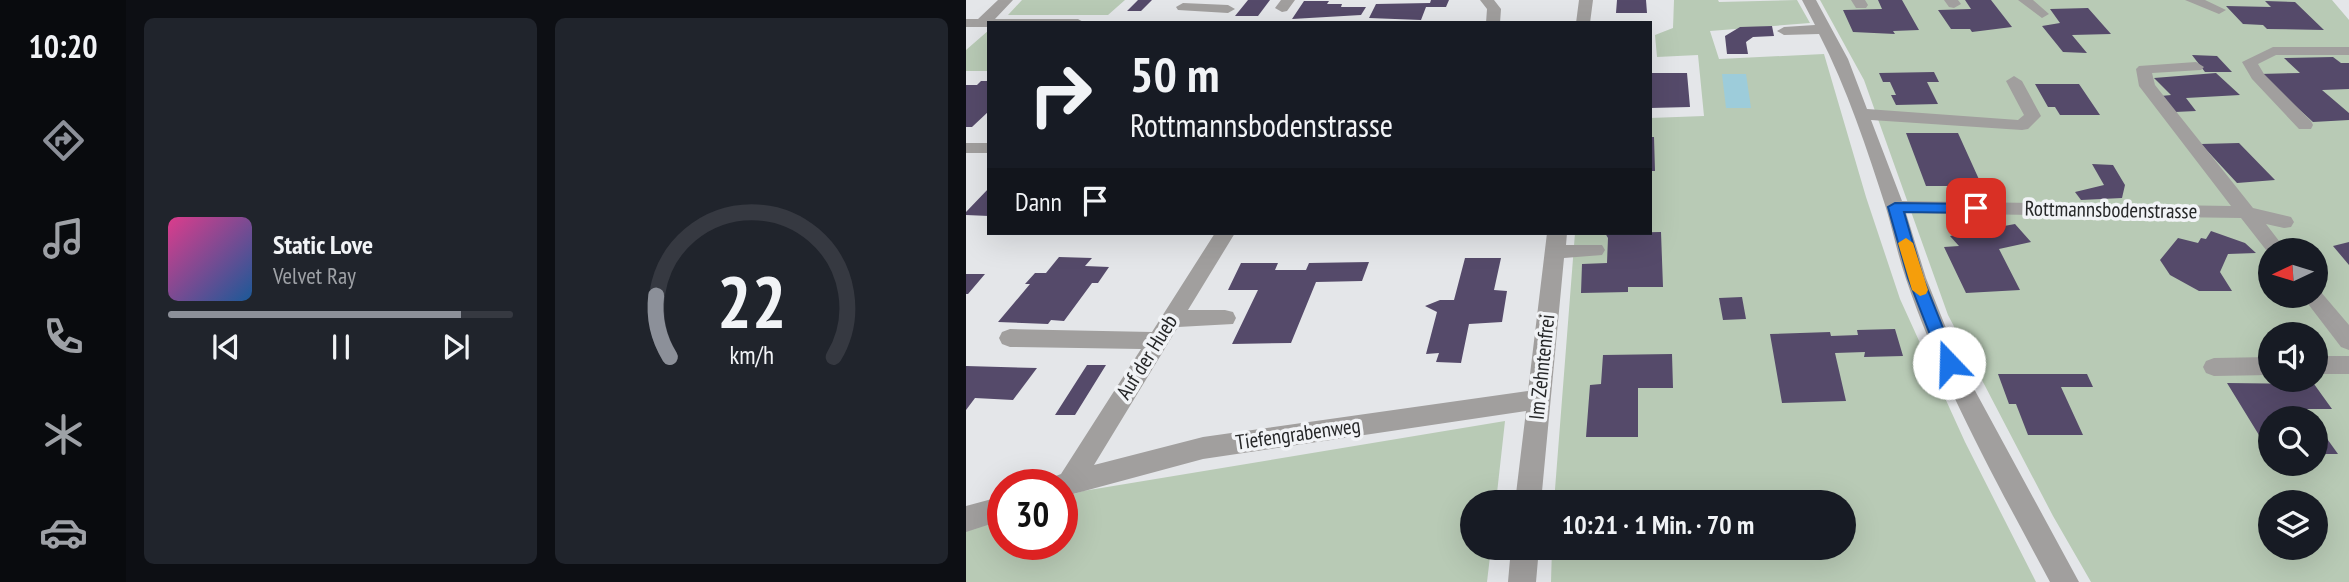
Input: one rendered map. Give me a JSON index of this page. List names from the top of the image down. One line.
{"streets":{"street":["Rottmannsbodenstrasse","Auf der Hueb","Im Zehntenfrei","Tiefengrabenweg"]},"crossings":[["Im Zehntenfrei","Tiefengrabenweg"]],"north":"left","page":{"tabs":"10:20","turn":["50 m","Rottmannsbodenstrasse"],"then":"Dann","song":["Static Love","Velvet Ray"],"limit":"30","trip":"10:21 · 1 Min. · 70 m","gauge":["22","km/h"]}}
